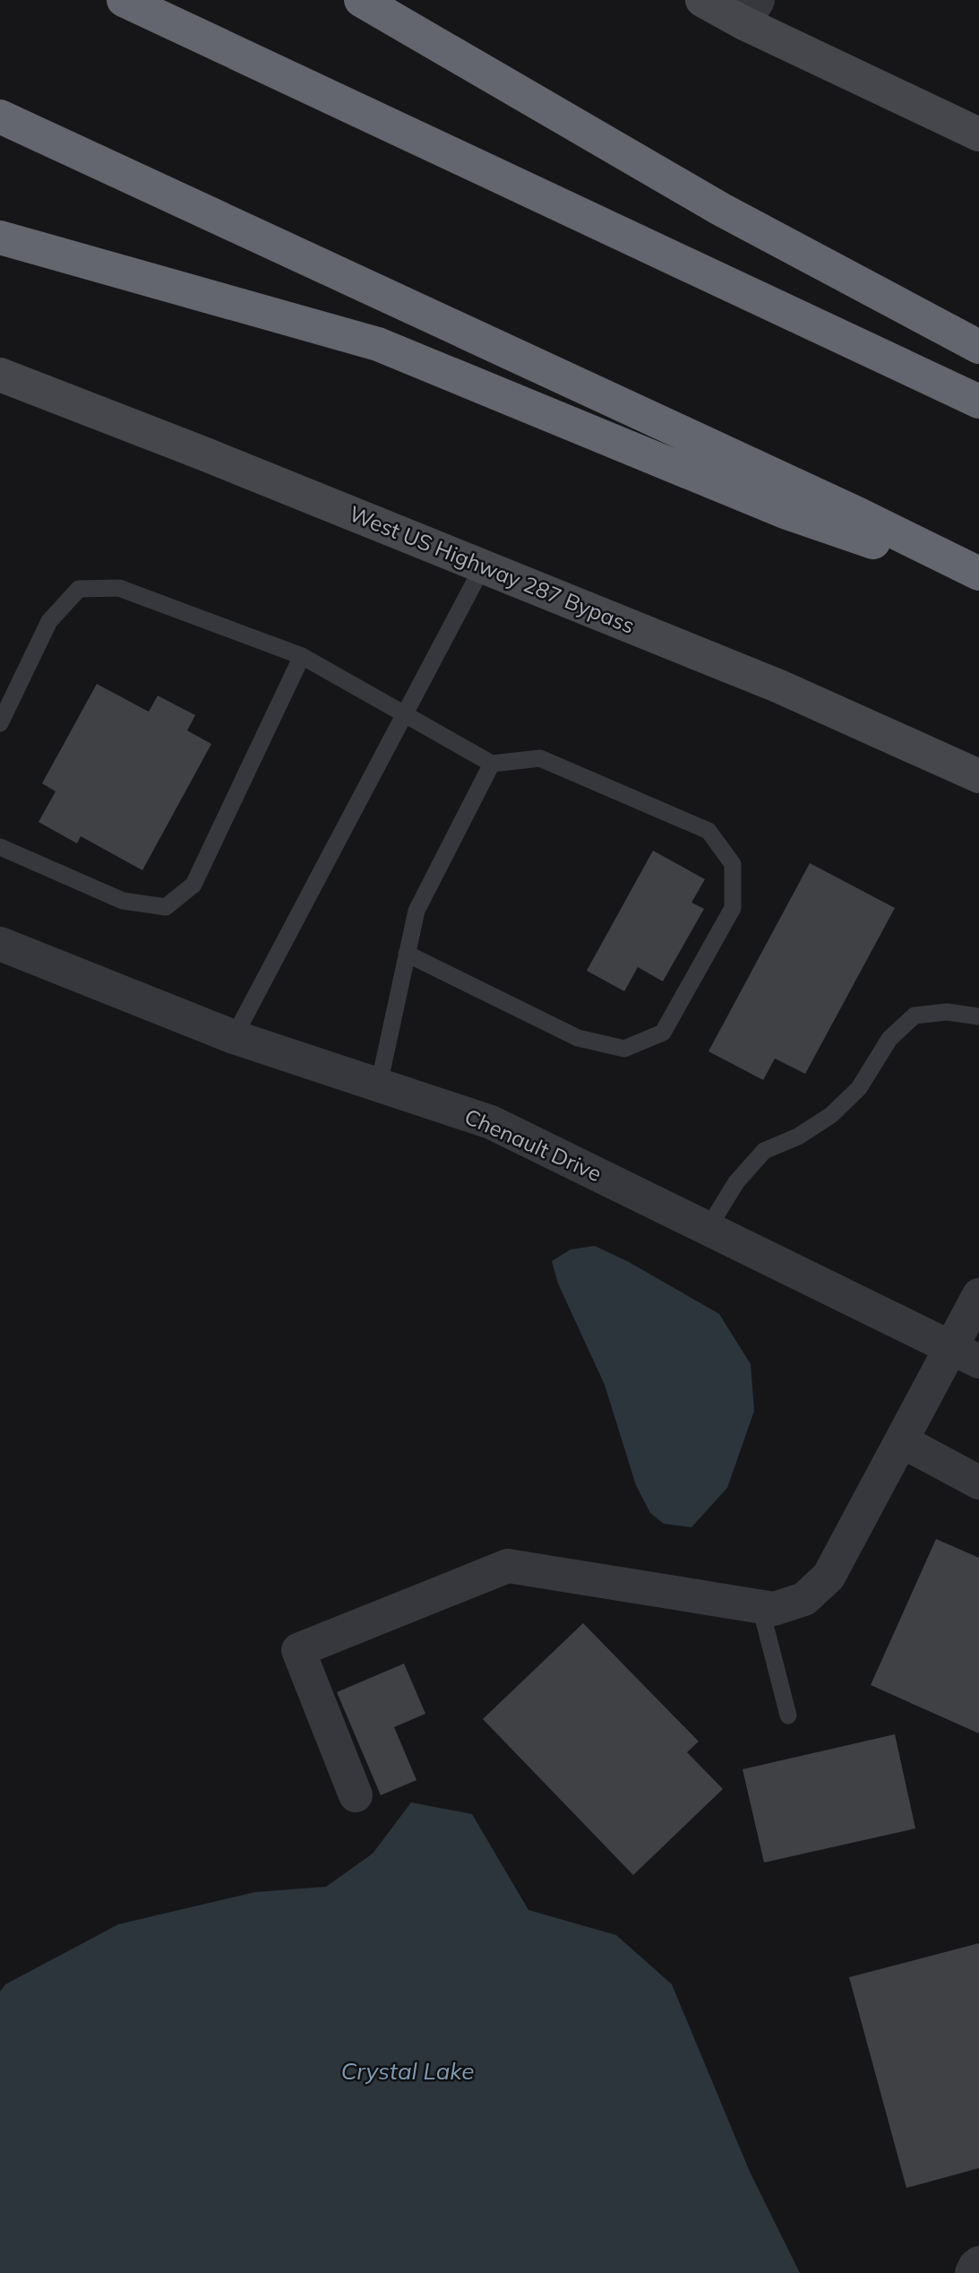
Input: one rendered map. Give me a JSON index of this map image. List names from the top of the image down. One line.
{"streets":{"main road":["West US Highway 287 Bypass"],"street":["Chenault Drive"]},"water":["Crystal Lake"]}
